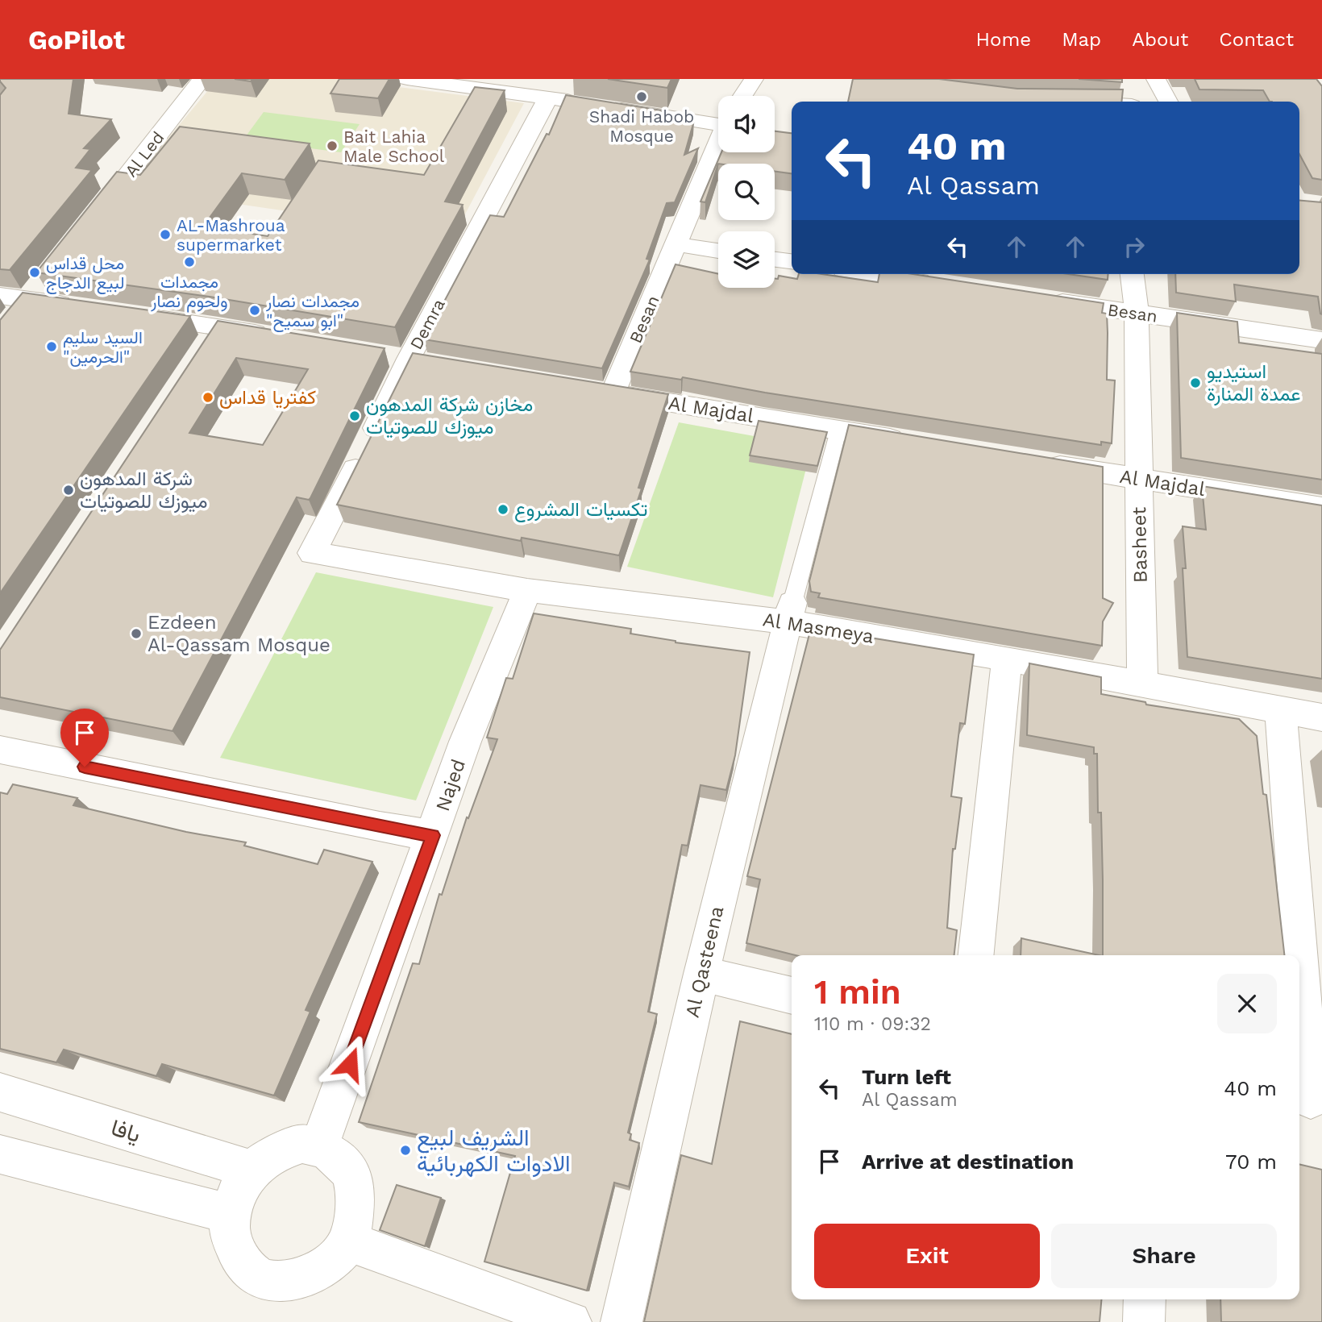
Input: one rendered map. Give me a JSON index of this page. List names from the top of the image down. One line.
{"streets":{"street":["Al Led","Besan","Demra","Al Majdal","Basheet","Al Masmeya","Najed","Al Qasteena","يافا"]},"crossings":[["Besan","Al Majdal"],["Besan","Basheet"],["Demra","Al Masmeya"],["Al Majdal","Basheet"],["Basheet","Al Masmeya"],["Al Masmeya","Najed"],["Al Masmeya","Al Qasteena"],["Najed","يافا"]],"places":["Shadi Habob Mosque","Bait Lahia Male School","AL-Mashroua supermarket","مجمدات ولحوم نصار","محل قداس لبيع الدجاج","مجمدات نصار \"ابو سميح\"","السيد سليم \"الحرمين\"","استيديو عمدة المنارة","كفتريا قداس","مخازن شركة المدهون ميوزك للصوتيات","شركة المدهون ميوزك للصوتيات","تكسيات المشروع","Ezdeen Al-Qassam Mosque","الشريف لبيع الادوات الكهربائية"],"page":{"header":"GoPilot","nav":["Home","Map","About","Contact"],"turn":["40 m","Al Qassam"],"heading":["1 min","110 m · 09:32"],"list":[{"name":"Turn left","note":"Al Qassam","value":"40 m"},{"name":"Arrive at destination","value":"70 m"}],"buttons":["Exit","Share"]}}
